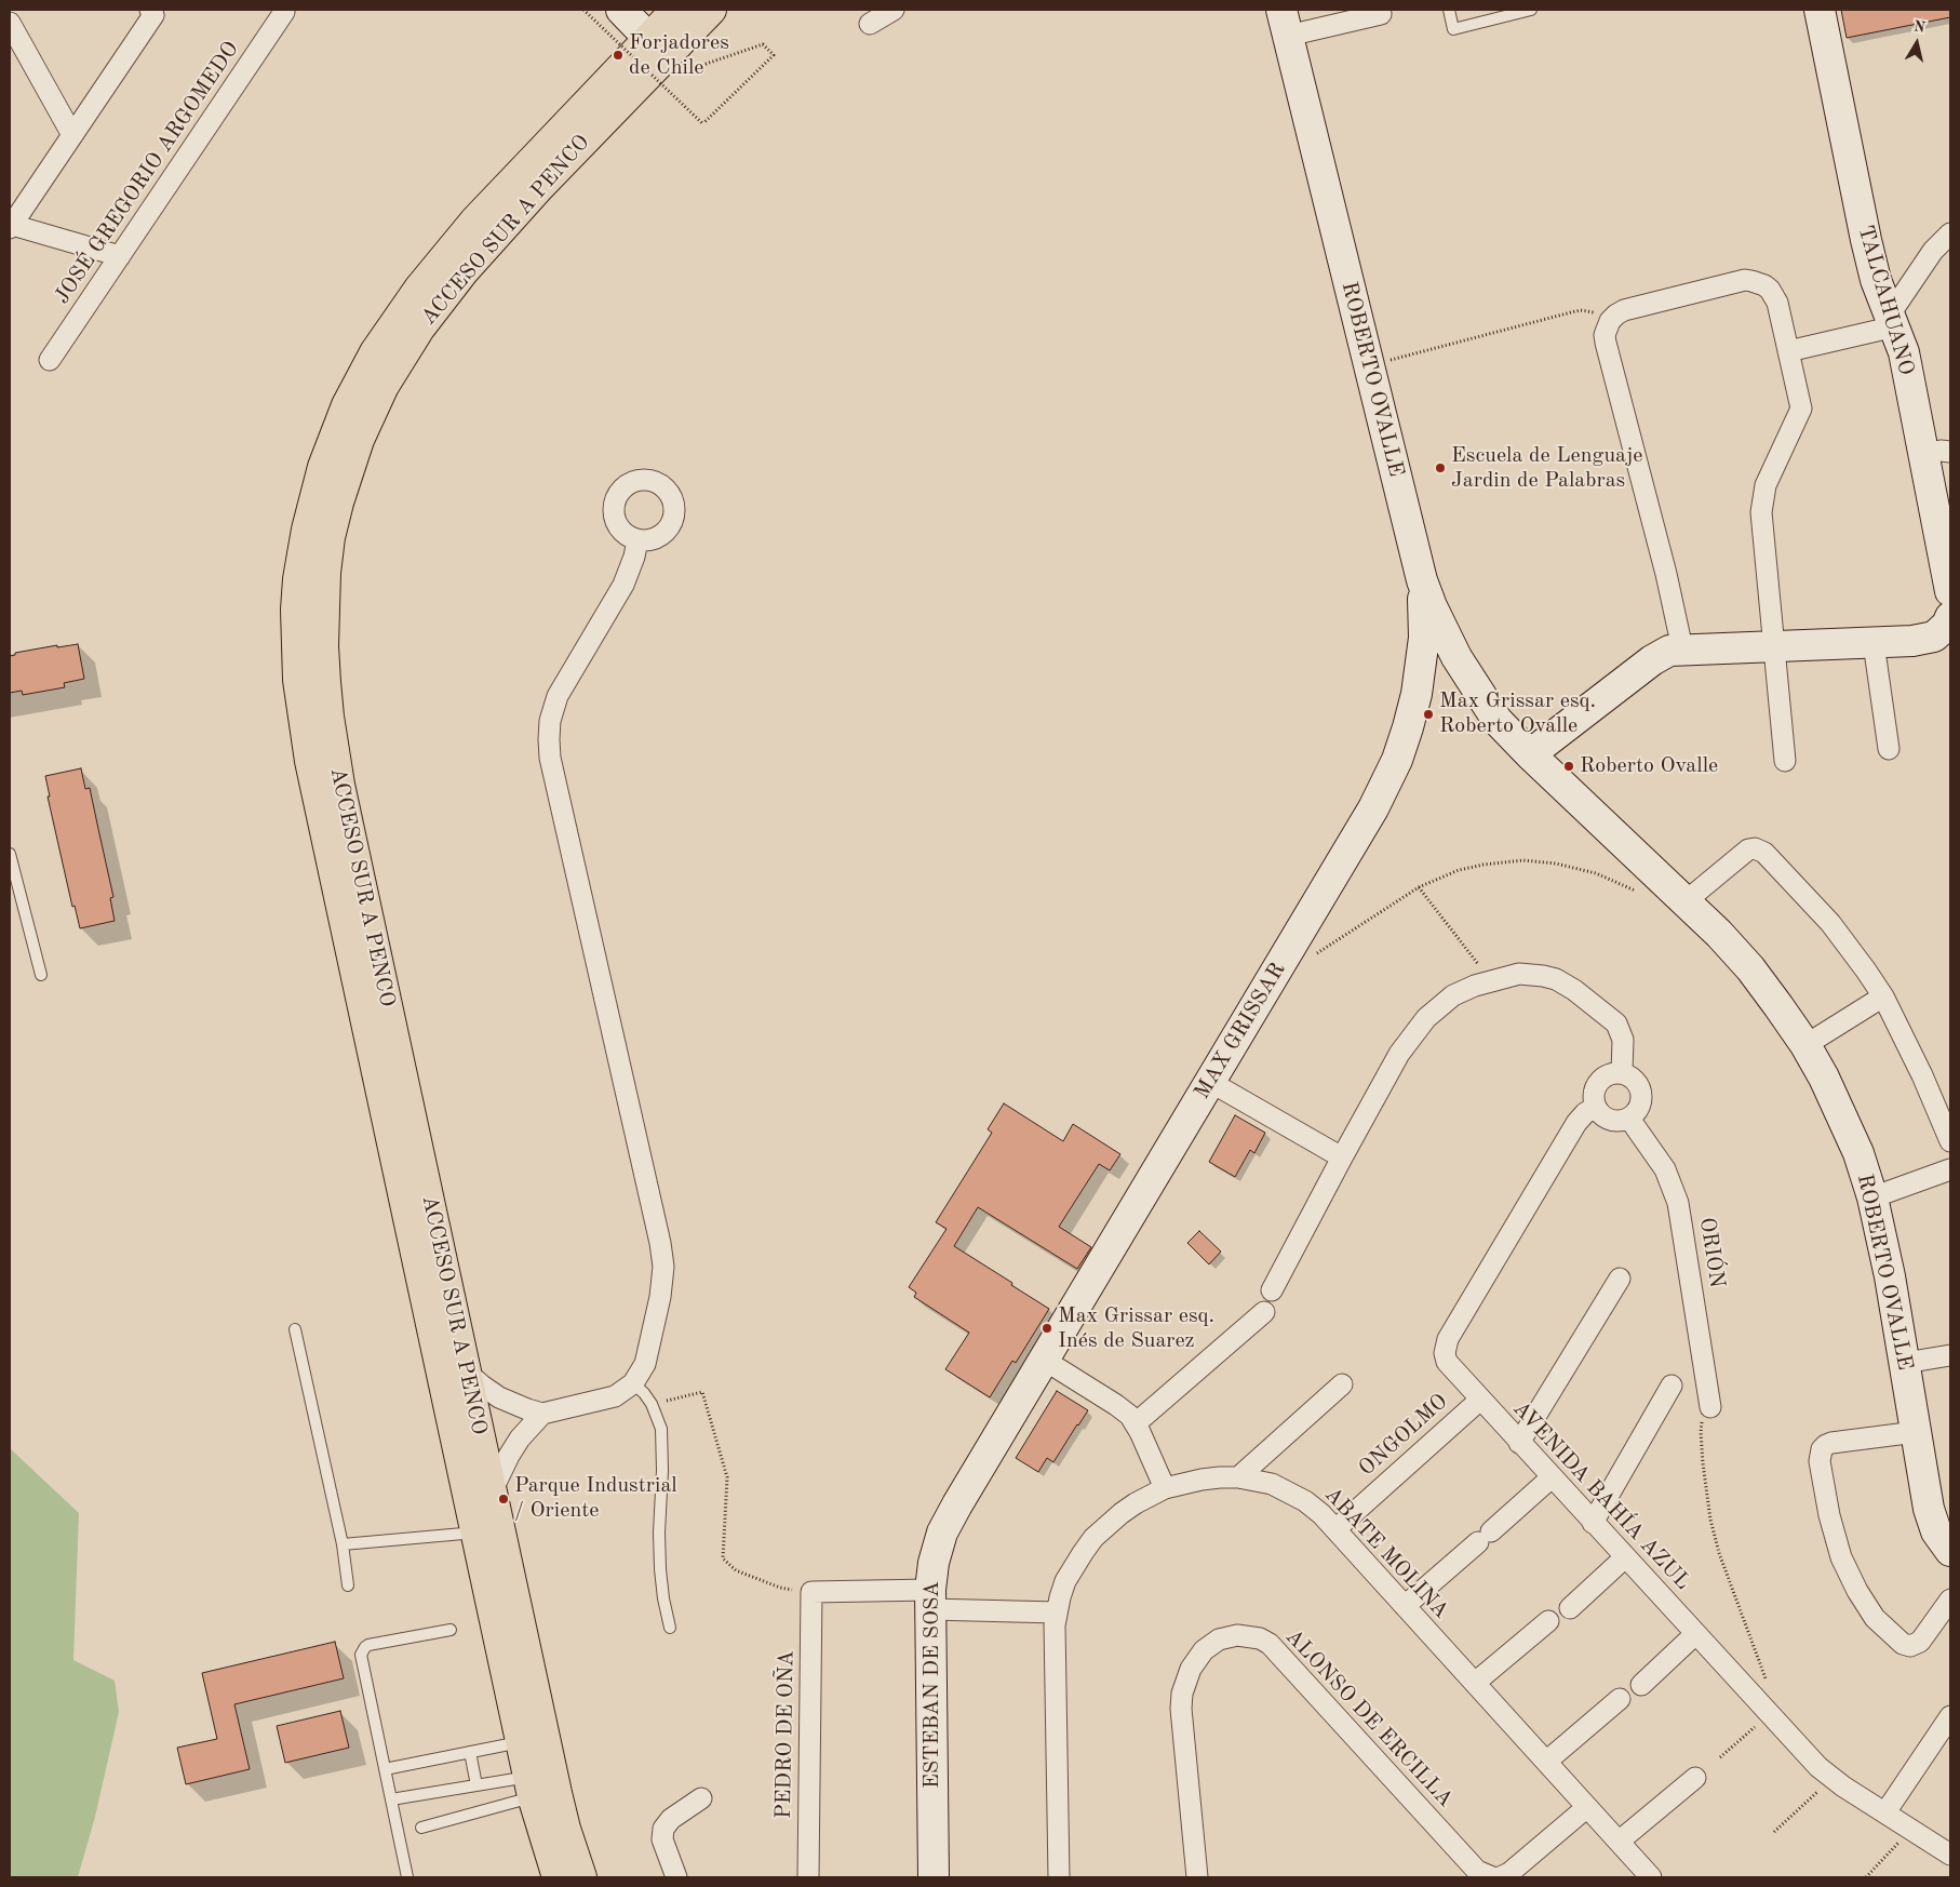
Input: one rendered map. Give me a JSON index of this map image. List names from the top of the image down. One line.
{"streets":{"main road":["ACCESO SUR A PENCO"],"street":["JOSÉ GREGORIO ARGOMEDO","TALCAHUANO","ROBERTO OVALLE","MAX GRISSAR","ORIÓN","ONGOLMO","AVENIDA BAHÍA AZUL","ABATE MOLINA","ESTEBAN DE SOSA","ALONSO DE ERCILLA","PEDRO DE OÑA"]},"crossings":[["ROBERTO OVALLE","MAX GRISSAR"],["MAX GRISSAR","ESTEBAN DE SOSA"],["ORIÓN","AVENIDA BAHÍA AZUL"],["ONGOLMO","AVENIDA BAHÍA AZUL"],["ONGOLMO","ABATE MOLINA"],["ESTEBAN DE SOSA","PEDRO DE OÑA"]],"places":["Forjadores de Chile","Escuela de Lenguaje Jardin de Palabras","Max Grissar esq. Roberto Ovalle","Roberto Ovalle","Max Grissar esq. Inés de Suarez","Parque Industrial / Oriente"],"north":"top"}
